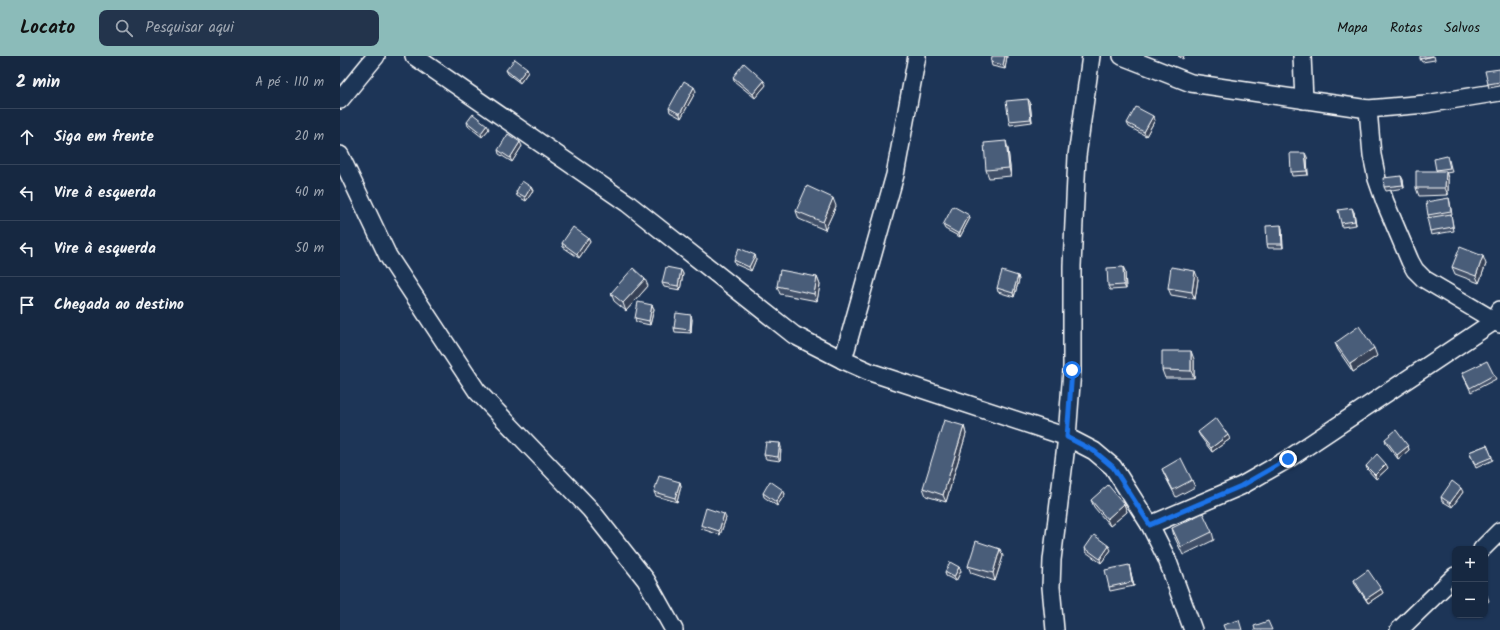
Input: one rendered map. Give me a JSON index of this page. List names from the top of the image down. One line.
{"page":{"header":"Locato","search":"Pesquisar aqui","nav":["Mapa","Rotas","Salvos"],"heading":["2 min","A pé · 110 m"],"list":[["Siga em frente","20 m"],["Vire à esquerda","40 m"],["Vire à esquerda","50 m"],"Chegada ao destino"],"map_buttons":["+","−"]}}
